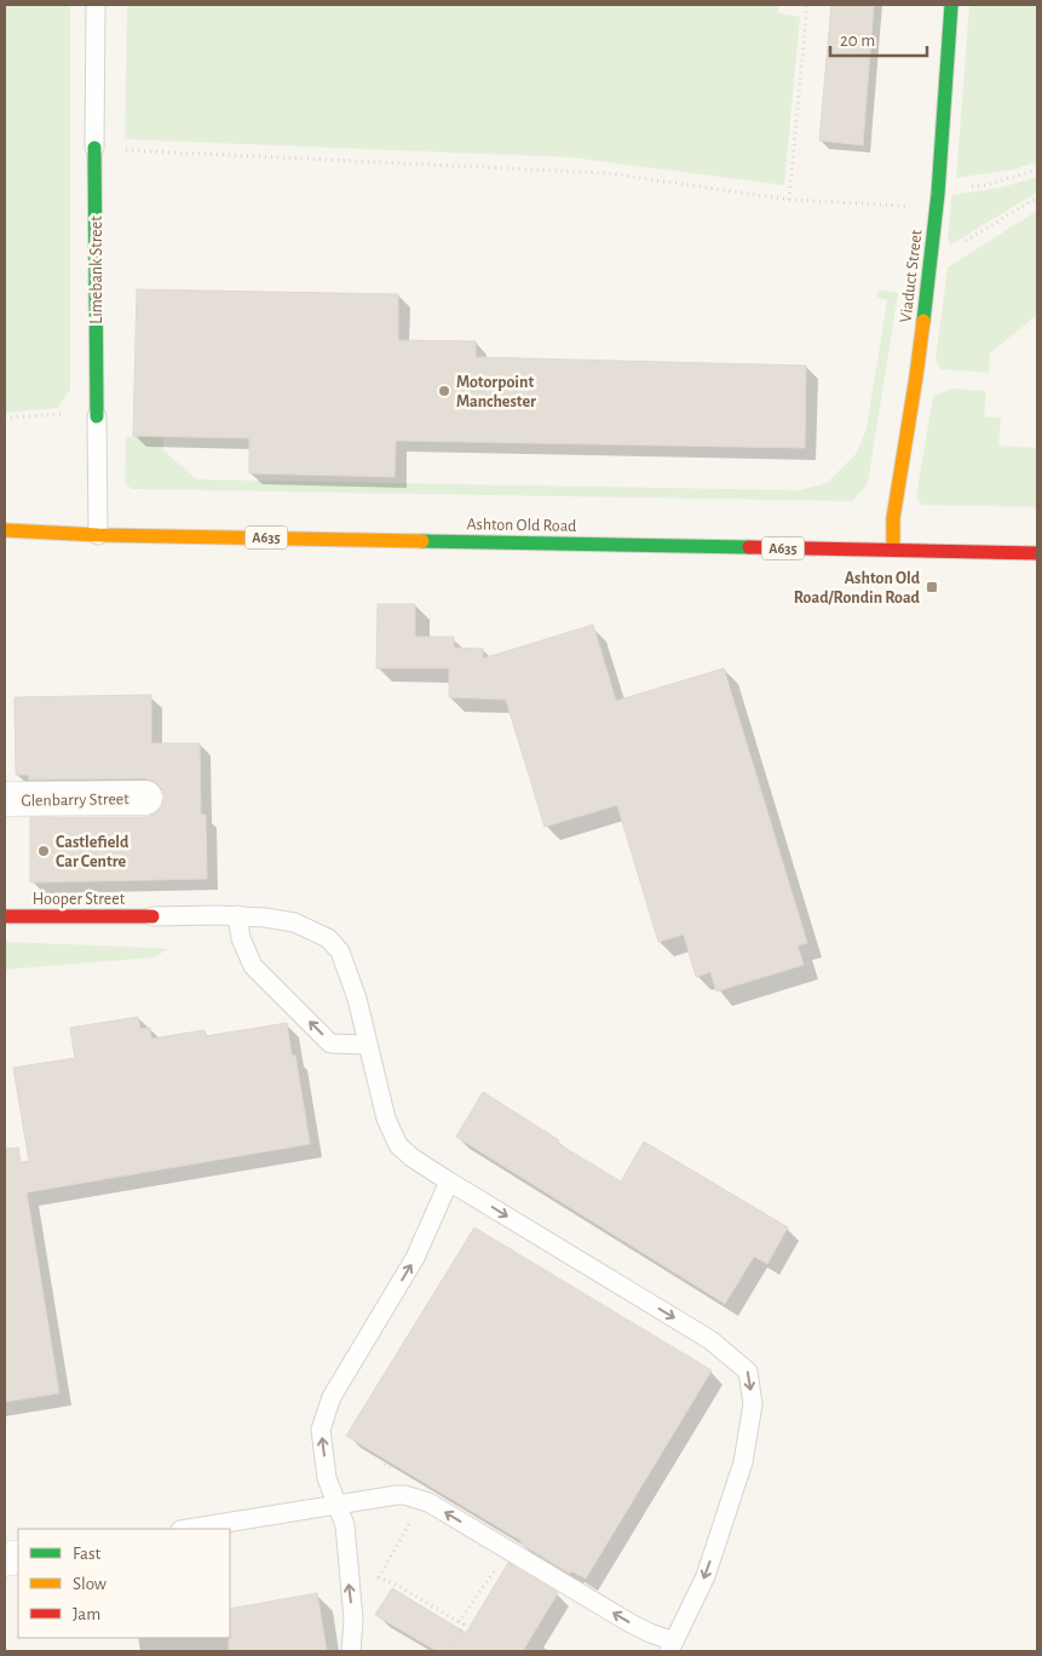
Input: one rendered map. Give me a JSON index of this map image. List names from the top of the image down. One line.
{"streets":{"main road":["Limebank Street","Viaduct Street","Ashton Old Road","A635","Hooper Street"],"street":["Glenbarry Street"]},"crossings":[["Limebank Street","Ashton Old Road"],["Viaduct Street","Ashton Old Road"]],"places":{"other":["Motorpoint Manchester","Castlefield Car Centre"],"transit":["Ashton Old Road/Rondin Road"]},"legend":["Fast","Slow","Jam"],"scale_bar":"20 m"}
